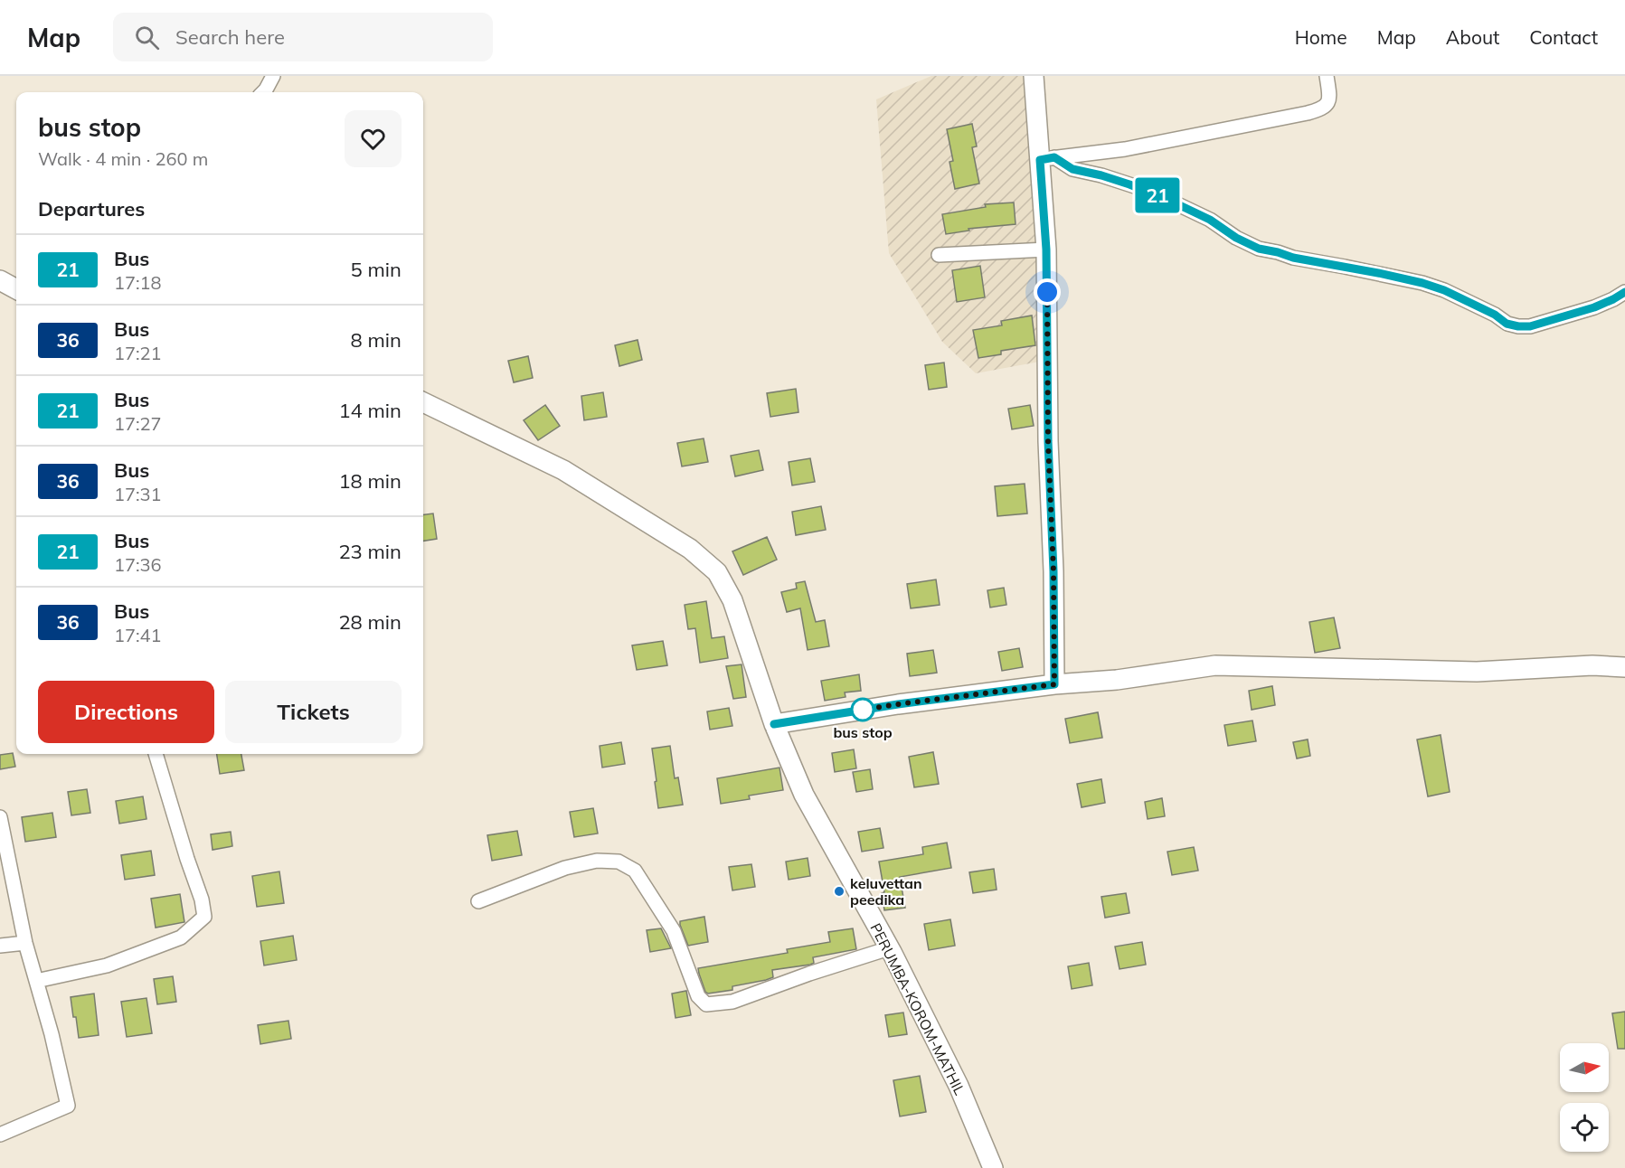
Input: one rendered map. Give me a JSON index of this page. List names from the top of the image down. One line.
{"streets":{"street":["PERUMBA-KOROM-MATHIL"]},"places":["bus stop","keluvettan peedika"],"lines":["bus line 21"],"north":"right","page":{"header":"Map","search":"Search here","nav":["Home","Map","About","Contact"],"on_map":"21","heading":[["bus stop","Walk · 4 min · 260 m"],"Departures"],"list":[{"mark":"21","name":"Bus","note":"17:18","value":"5 min"},{"mark":"36","name":"Bus","note":"17:21","value":"8 min"},{"mark":"21","name":"Bus","note":"17:27","value":"14 min"},{"mark":"36","name":"Bus","note":"17:31","value":"18 min"},{"mark":"21","name":"Bus","note":"17:36","value":"23 min"},{"mark":"36","name":"Bus","note":"17:41","value":"28 min"}],"buttons":["Directions","Tickets"]}}
